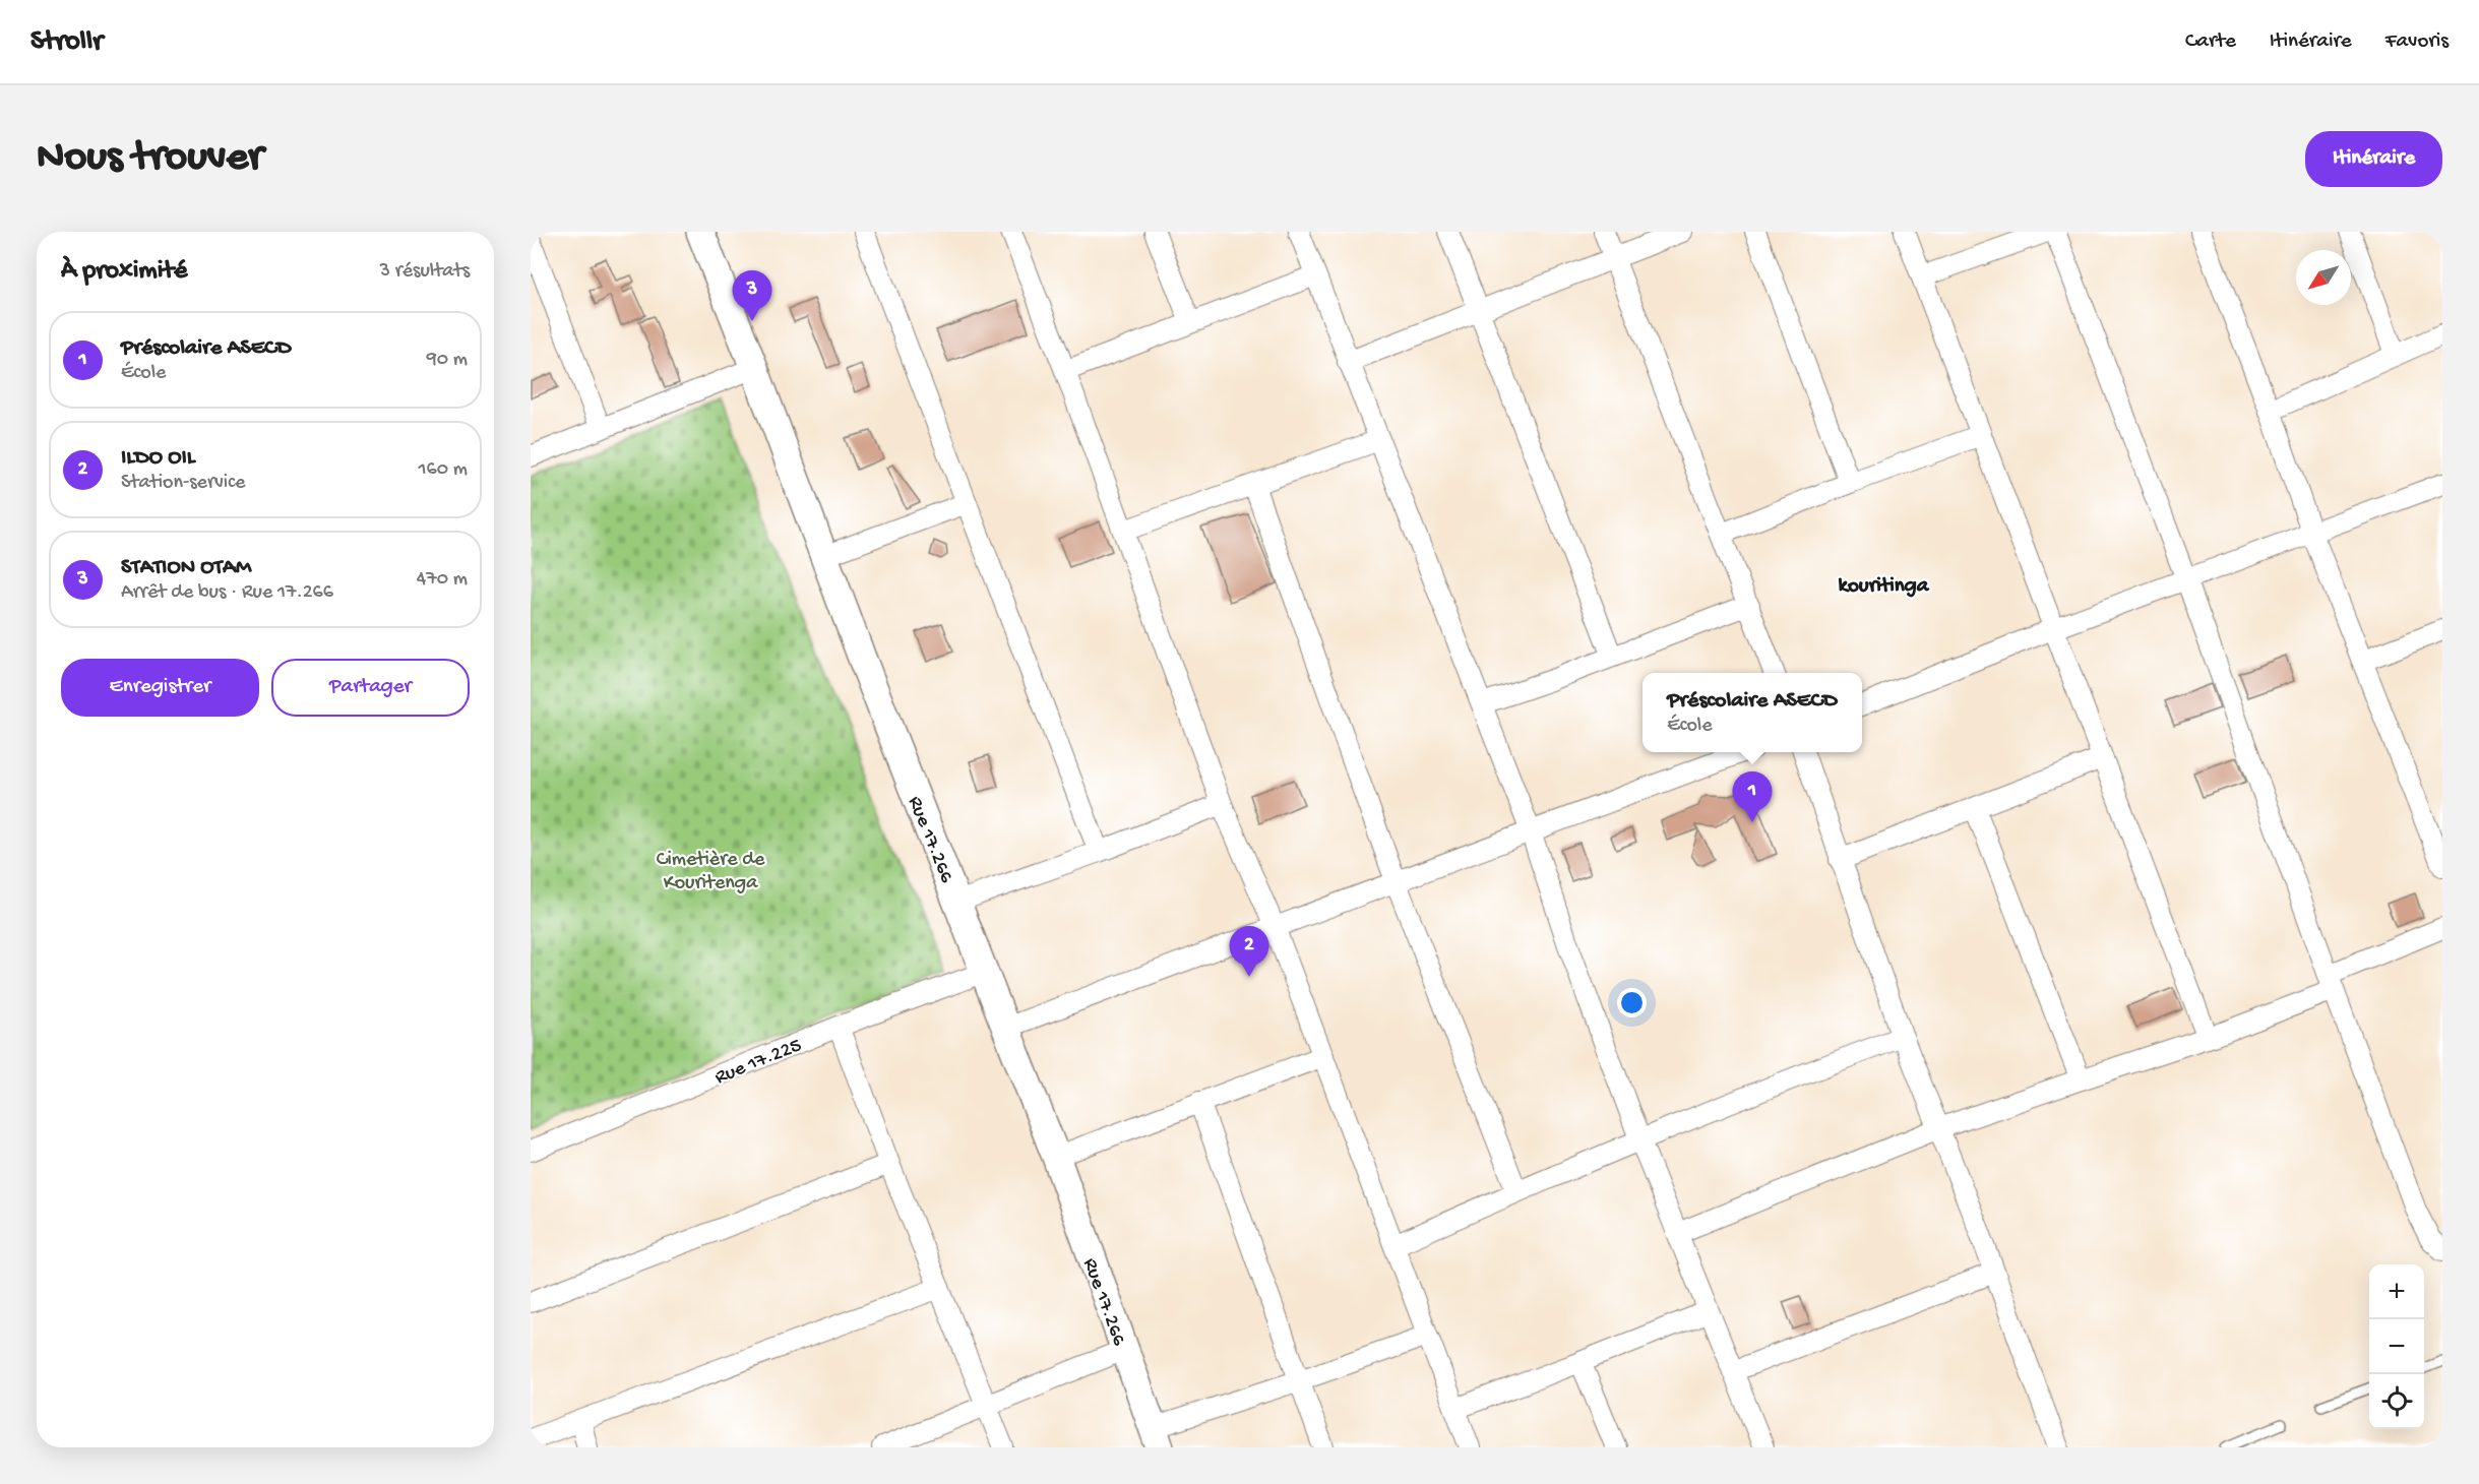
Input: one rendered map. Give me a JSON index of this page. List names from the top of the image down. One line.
{"streets":{"main road":["Rue 17.266"],"street":["Rue 17.225"]},"crossings":[["Rue 17.266","Rue 17.225"]],"districts":["kouritinga"],"parks":["Cimetière de Kouritenga"],"north":"bottom left","page":{"header":"Strollr","nav":["Carte","Itinéraire","Favoris"],"buttons":["Itinéraire",["Enregistrer","Partager"]],"title":"Nous trouver","heading":["À proximité","3 résultats"],"pins":["3","1","2"],"list":[{"mark":"1","name":"Préscolaire ASECD","note":"École","value":"90 m"},{"mark":"2","name":"ILDO OIL","note":"Station-service","value":"160 m"},{"mark":"3","name":"STATION OTAM","note":"Arrêt de bus · Rue 17.266","value":"470 m"}],"popup":["Préscolaire ASECD","École"],"map_buttons":["+","−"]}}
